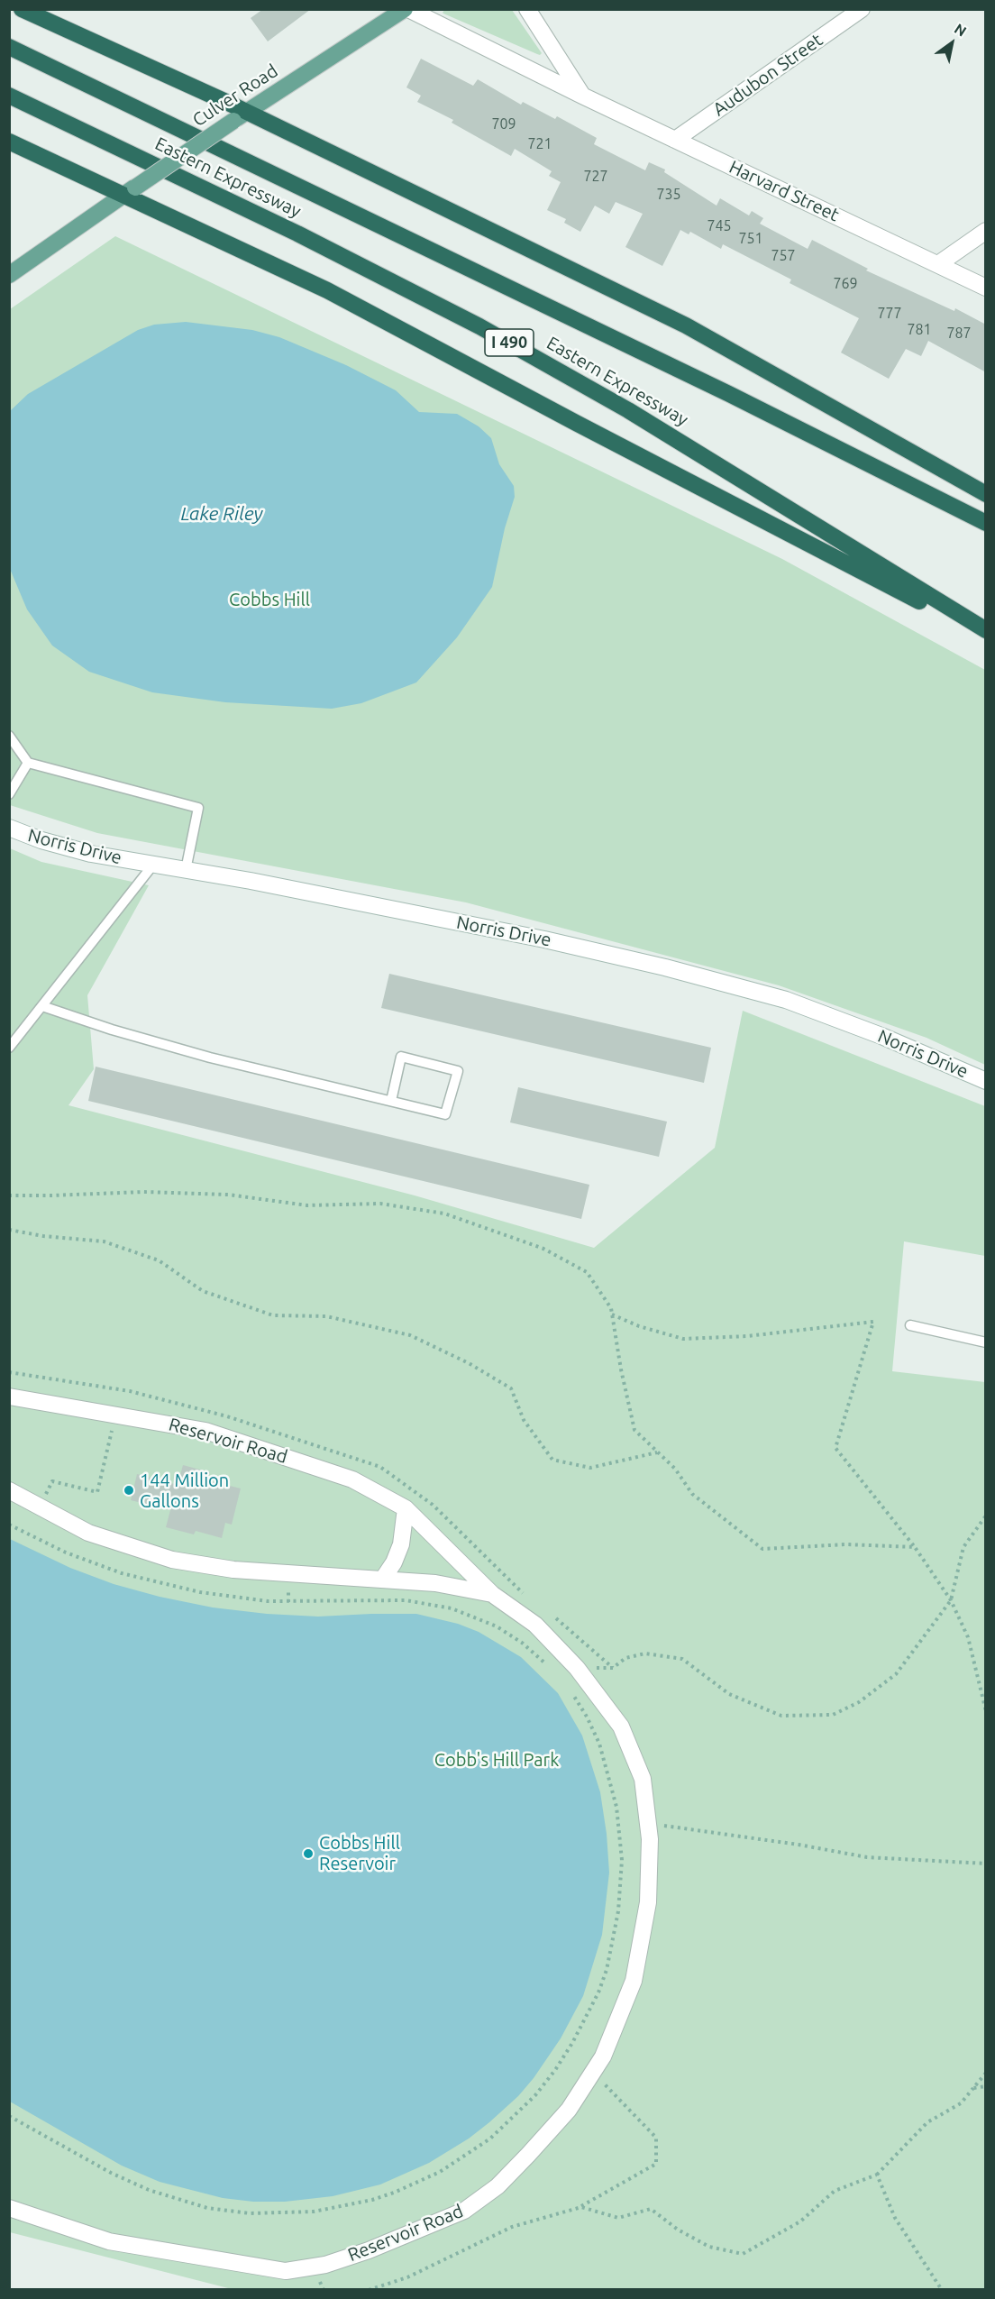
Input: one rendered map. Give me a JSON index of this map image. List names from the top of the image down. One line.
{"streets":{"highway":["Eastern Expressway","I 490"],"main road":["Culver Road"],"street":["Audubon Street","Harvard Street","Norris Drive","Reservoir Road"]},"crossings":[["Audubon Street","Harvard Street"],["Culver Road","Harvard Street"]],"water":["Lake Riley"],"parks":["Cobbs Hill","Cobb's Hill Park"],"places":["144 Million Gallons","Cobbs Hill Reservoir"],"house_numbers":["709","721","727","735","745","751","757","769","777","781","787"],"north":"top right"}
